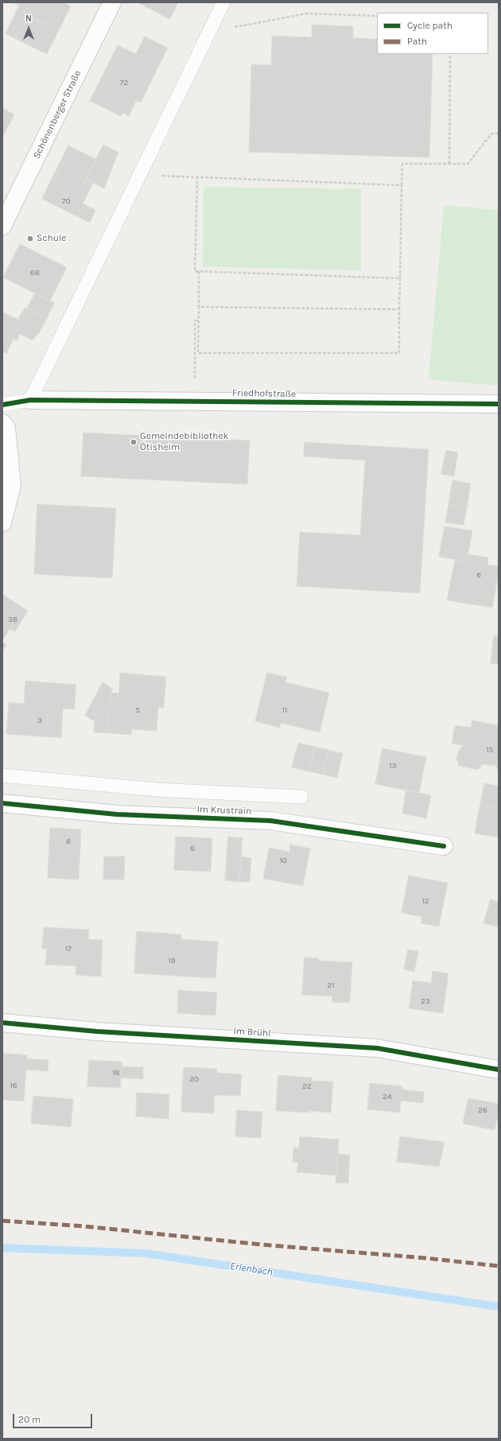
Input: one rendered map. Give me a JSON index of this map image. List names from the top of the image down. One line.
{"streets":{"street":["Schönenberger Straße","Friedhofstraße","Im Krustrain","Im Brühl"]},"water":["Erlenbach"],"places":["Schule","Gemeindebibliothek Ötisheim"],"house_numbers":["72","70","68","6","38","5","11","3","15","13","6","8","10","12","17","19","21","23","18","20","16","22","24","26"],"legend":["Cycle path","Path"],"scale_bar":"20 m","north":"top"}
